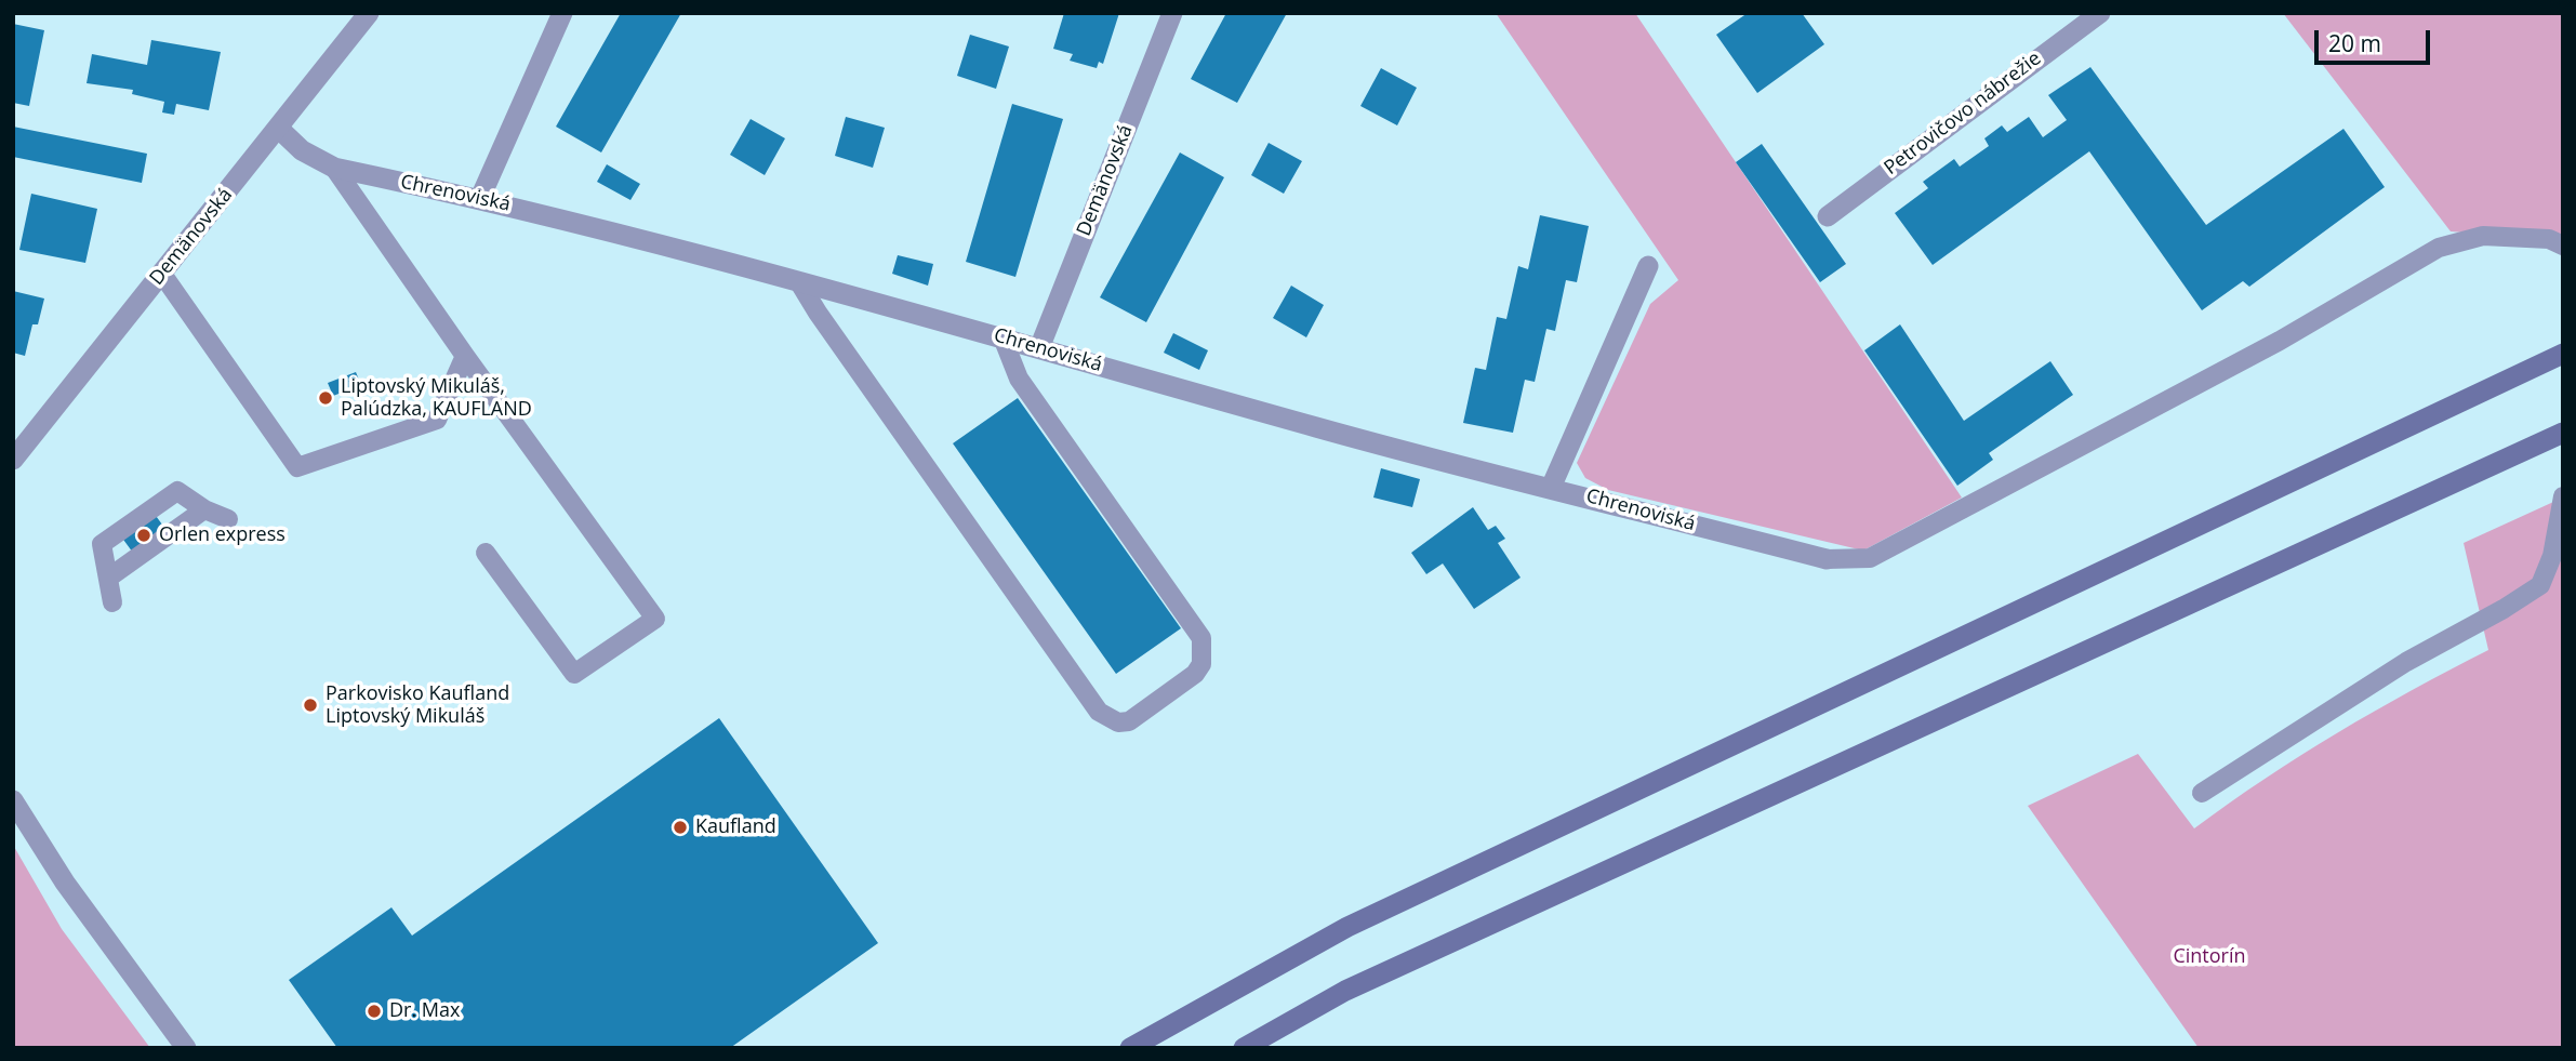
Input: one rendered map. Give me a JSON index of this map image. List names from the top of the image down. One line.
{"streets":{"street":["Petrovičovo nábrežie","Demänovská","Chrenoviská"]},"crossings":[["Demänovská","Chrenoviská"]],"parks":["Cintorín"],"places":["Liptovský Mikuláš, Palúdzka, KAUFLAND","Orlen express","Parkovisko Kaufland Liptovský Mikuláš","Kaufland","Dr. Max"],"scale_bar":"20 m"}
